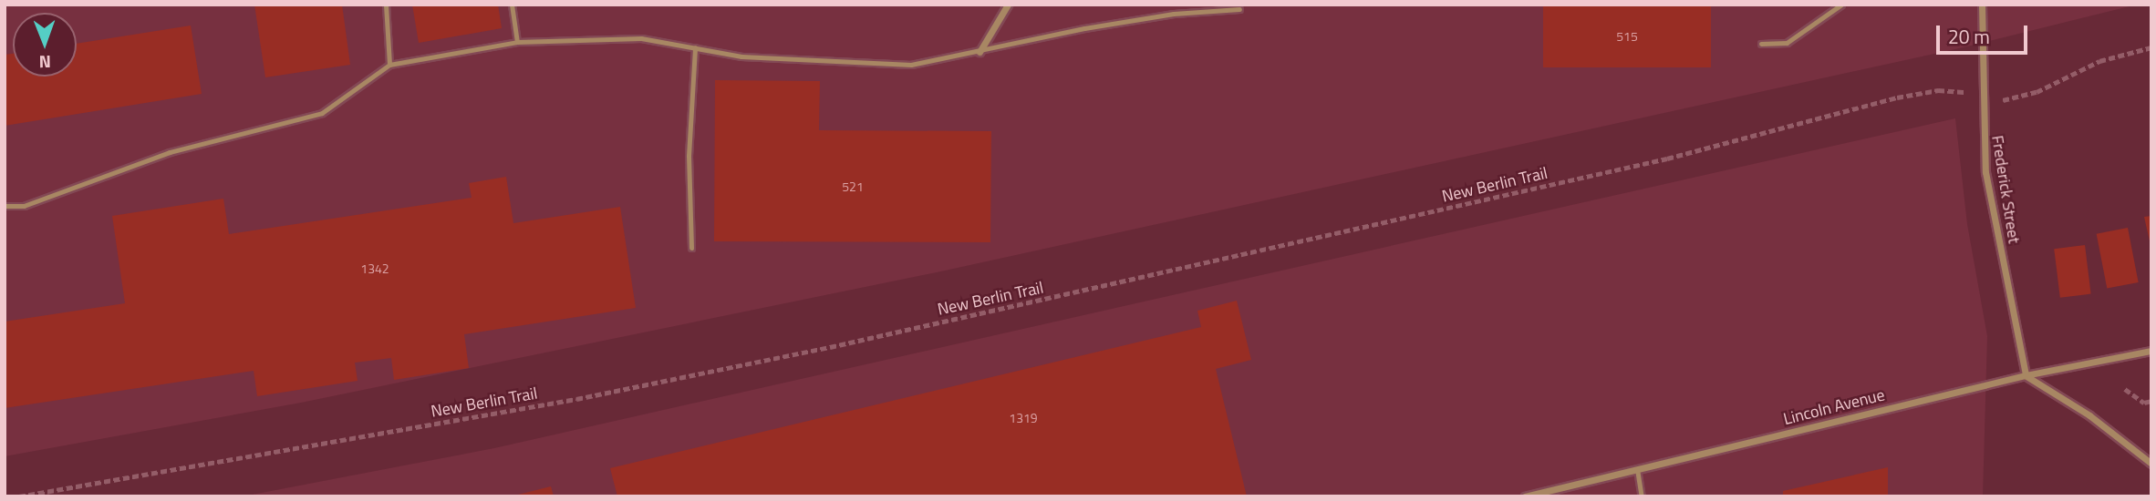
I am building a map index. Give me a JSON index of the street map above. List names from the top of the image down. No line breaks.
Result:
{"streets":{"street":["Frederick Street","Lincoln Avenue"],"path":["New Berlin Trail"]},"crossings":[["Frederick Street","Lincoln Avenue"]],"house_numbers":["515","521","1342","1319"],"scale_bar":"20 m","north":"bottom"}
